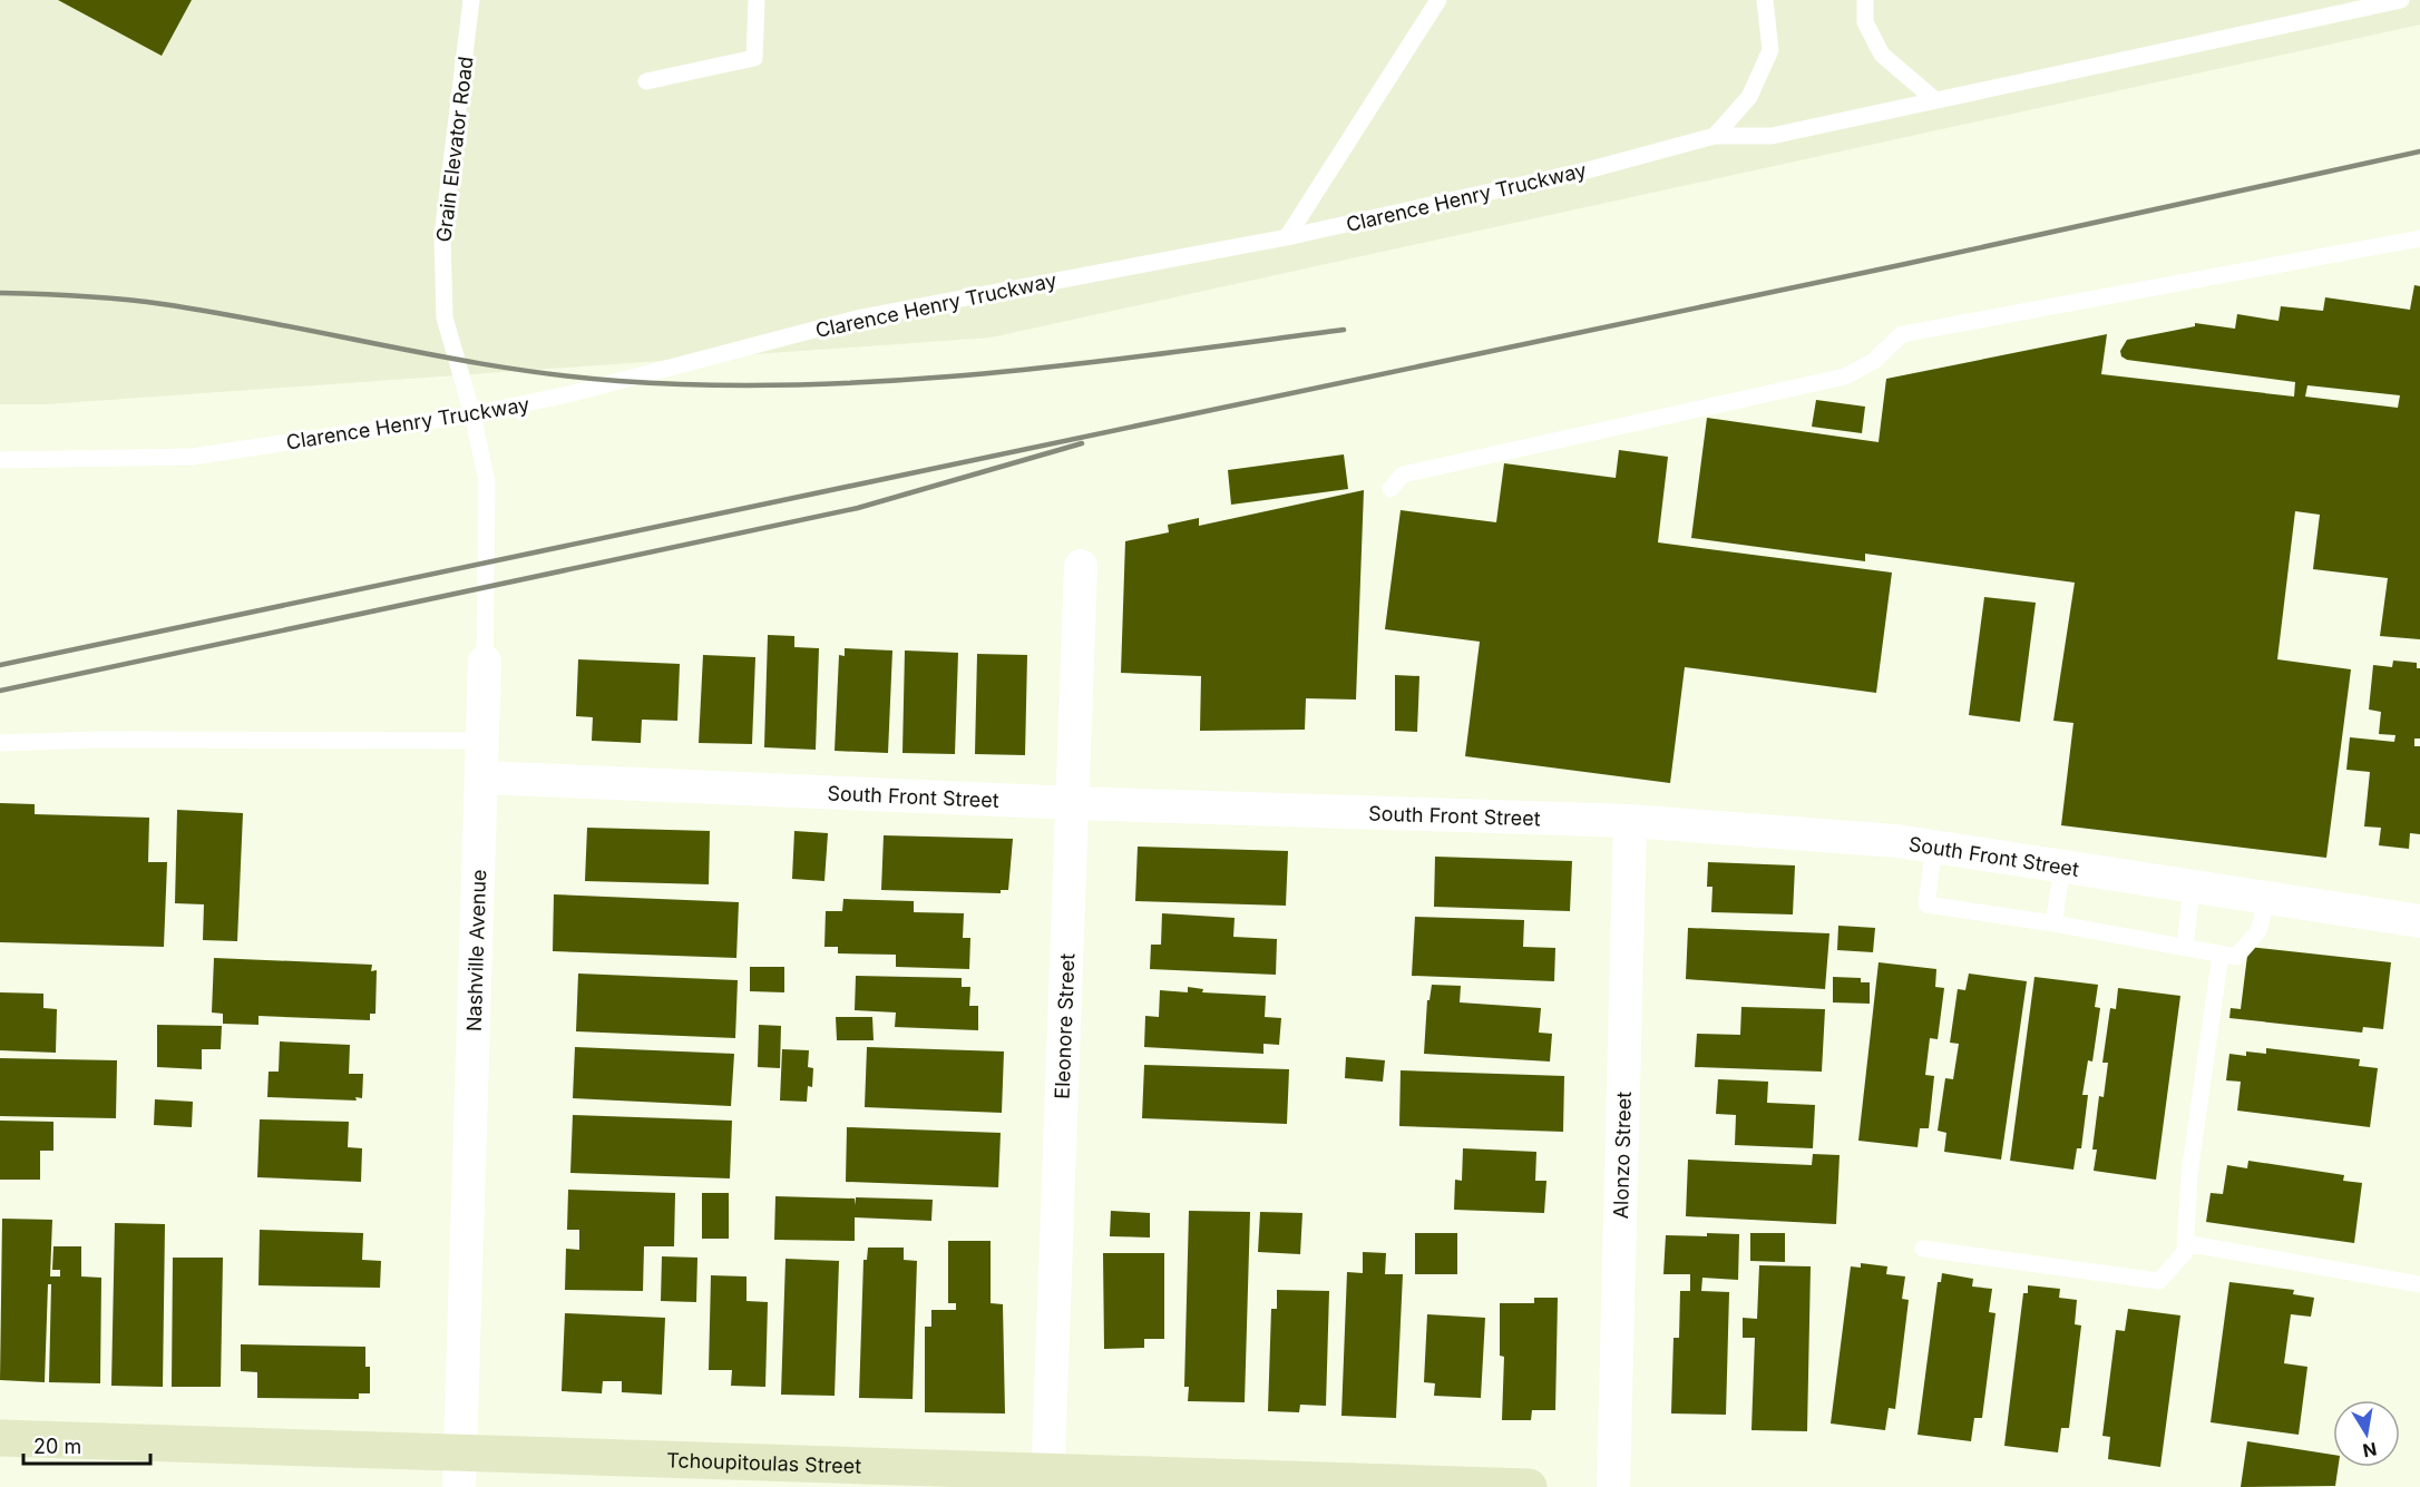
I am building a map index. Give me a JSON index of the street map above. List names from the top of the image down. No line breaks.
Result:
{"streets":{"street":["South Front Street","Nashville Avenue","Eleonore Street","Alonzo Street","Tchoupitoulas Street"],"lane":["Grain Elevator Road","Clarence Henry Truckway"]},"crossings":[["Grain Elevator Road","Clarence Henry Truckway"],["Grain Elevator Road","Nashville Avenue"],["Clarence Henry Truckway","Nashville Avenue"],["South Front Street","Nashville Avenue"],["South Front Street","Eleonore Street"],["South Front Street","Alonzo Street"],["Nashville Avenue","Tchoupitoulas Street"],["Eleonore Street","Tchoupitoulas Street"]],"scale_bar":"20 m","north":"bottom"}
